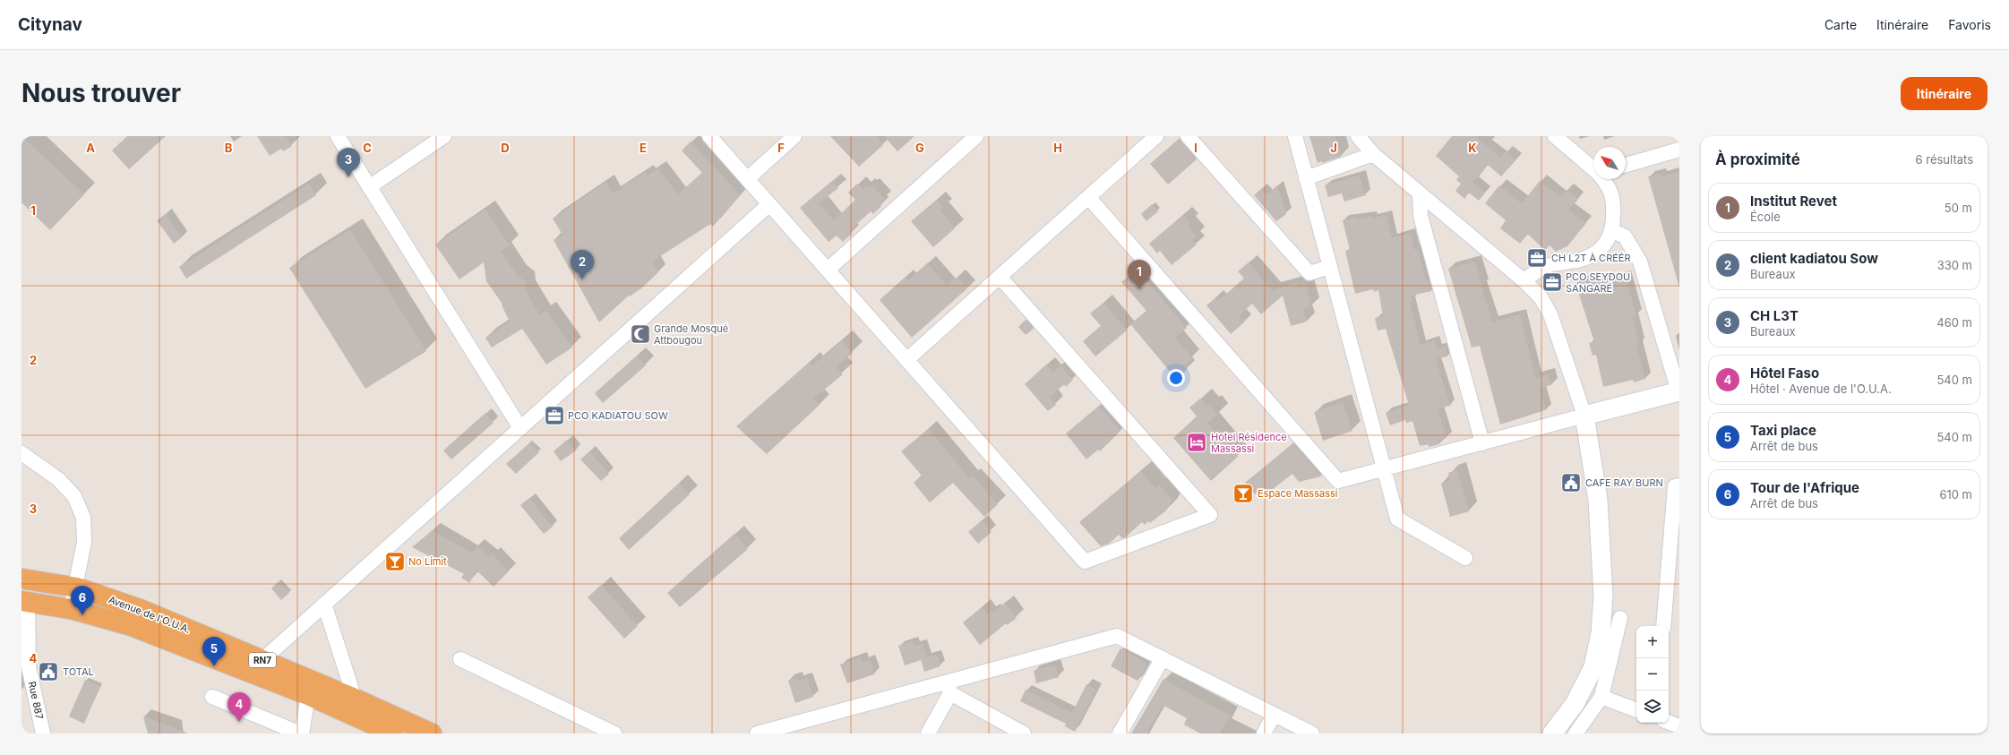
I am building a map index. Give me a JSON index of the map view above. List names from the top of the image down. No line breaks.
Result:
{"streets":{"highway":["Avenue de l'O.U.A.","RN7"],"street":["Rue 887"]},"crossings":[["Avenue de l'O.U.A.","Rue 887"]],"places":{"office":["CH L2T À CRÉÉR","PCO SEYDOU SANGARÉ","PCO KADIATOU SOW"],"mosque":["Grande Mosqué Attbougou"],"hotel":["Hotel Résidence Massassi"],"public building":["CAFE RAY BURN","TOTAL"],"bar":["Espace Massassi","No Limit"]},"north":"top left","page":{"header":"Citynav","nav":["Carte","Itinéraire","Favoris"],"buttons":"Itinéraire","title":"Nous trouver","heading":["À proximité","6 résultats"],"pins":["3","2","1","6","5","4"],"list":[{"mark":"1","name":"Institut Revet","note":"École","value":"50 m"},{"mark":"2","name":"client kadiatou Sow","note":"Bureaux","value":"330 m"},{"mark":"3","name":"CH L3T","note":"Bureaux","value":"460 m"},{"mark":"4","name":"Hôtel Faso","note":"Hôtel · Avenue de l'O.U.A.","value":"540 m"},{"mark":"5","name":"Taxi place","note":"Arrêt de bus","value":"540 m"},{"mark":"6","name":"Tour de l'Afrique","note":"Arrêt de bus","value":"610 m"}],"map_buttons":["+","−"]},"grid":{"columns":["A","B","C","D","E","F","G","H","I","J","K"],"rows":["1","2","3","4"]}}
